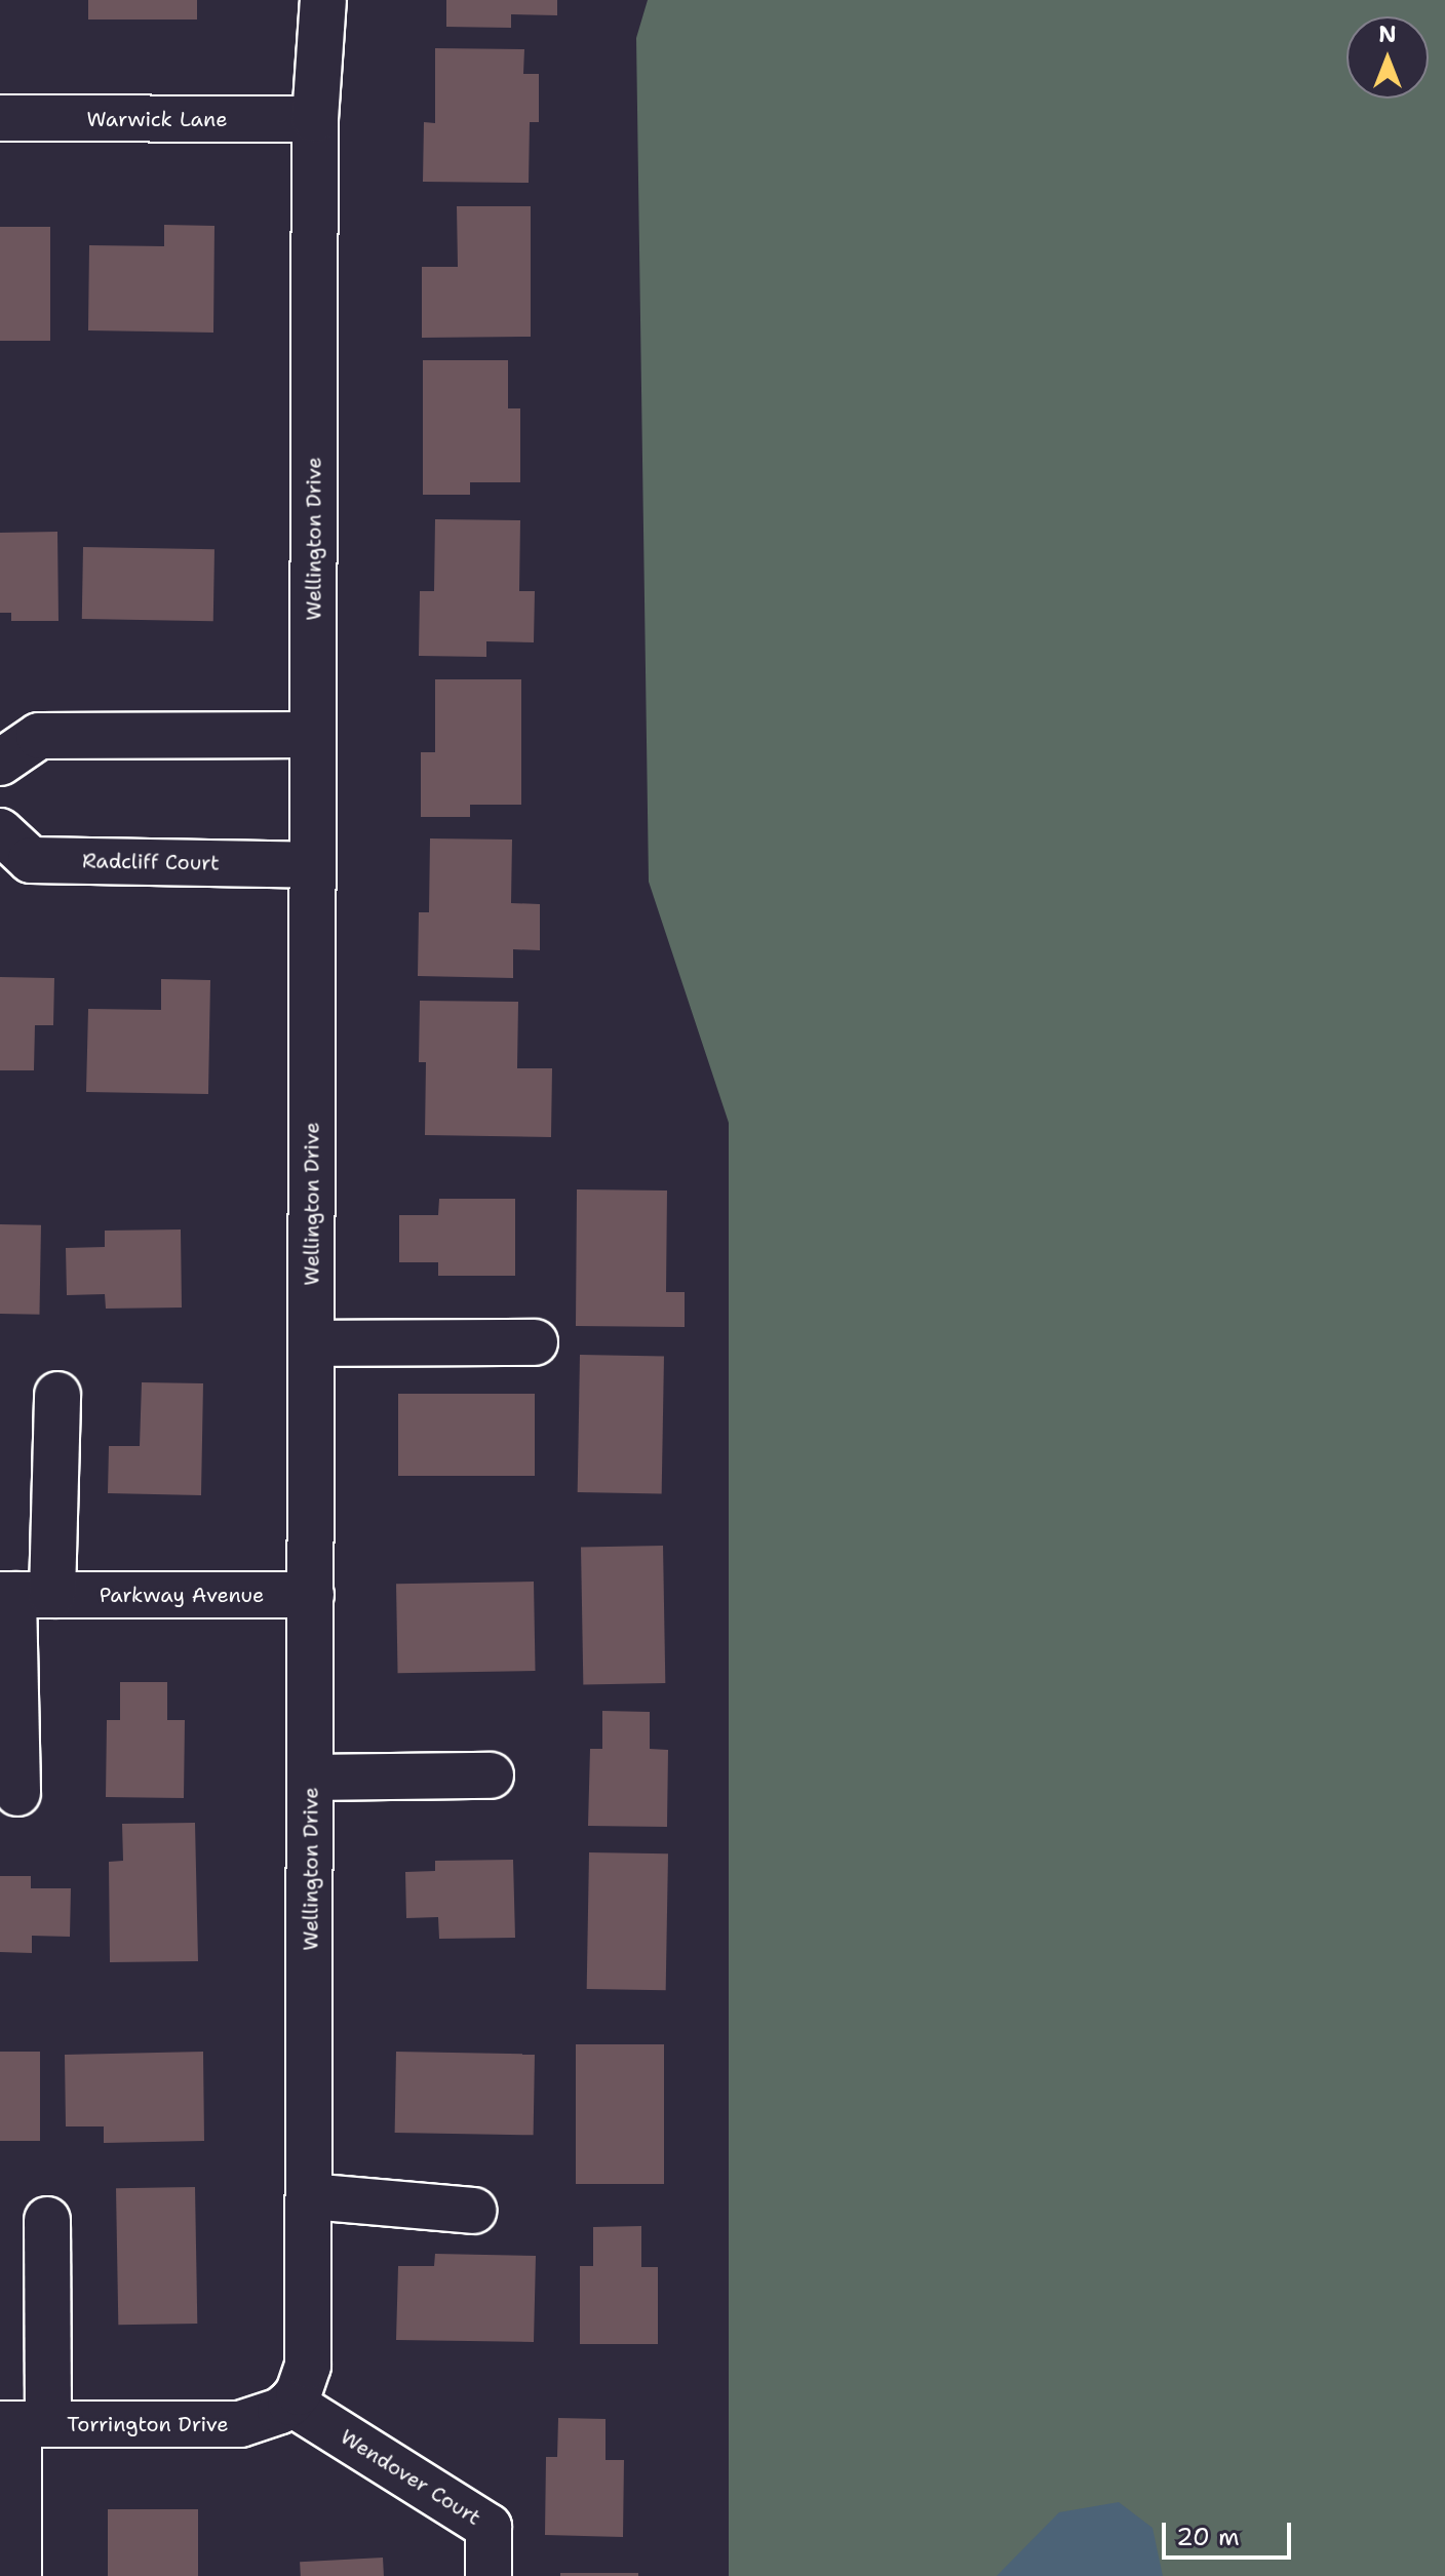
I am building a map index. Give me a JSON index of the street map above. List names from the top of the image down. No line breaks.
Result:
{"streets":{"street":["Warwick Lane","Wellington Drive","Radcliff Court","Parkway Avenue","Torrington Drive","Wendover Court"]},"crossings":[["Warwick Lane","Wellington Drive"],["Wellington Drive","Radcliff Court"],["Wellington Drive","Parkway Avenue"],["Wellington Drive","Torrington Drive"],["Wellington Drive","Wendover Court"],["Torrington Drive","Wendover Court"]],"scale_bar":"20 m","north":"top"}
